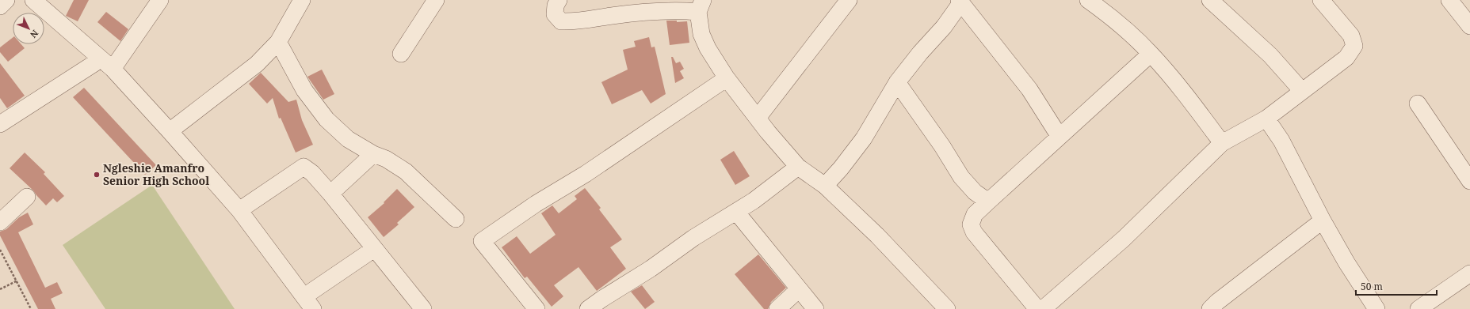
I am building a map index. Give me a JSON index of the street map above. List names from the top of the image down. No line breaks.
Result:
{"places":["Ngleshie Amanfro Senior High School"],"scale_bar":"50 m","north":"bottom right"}
